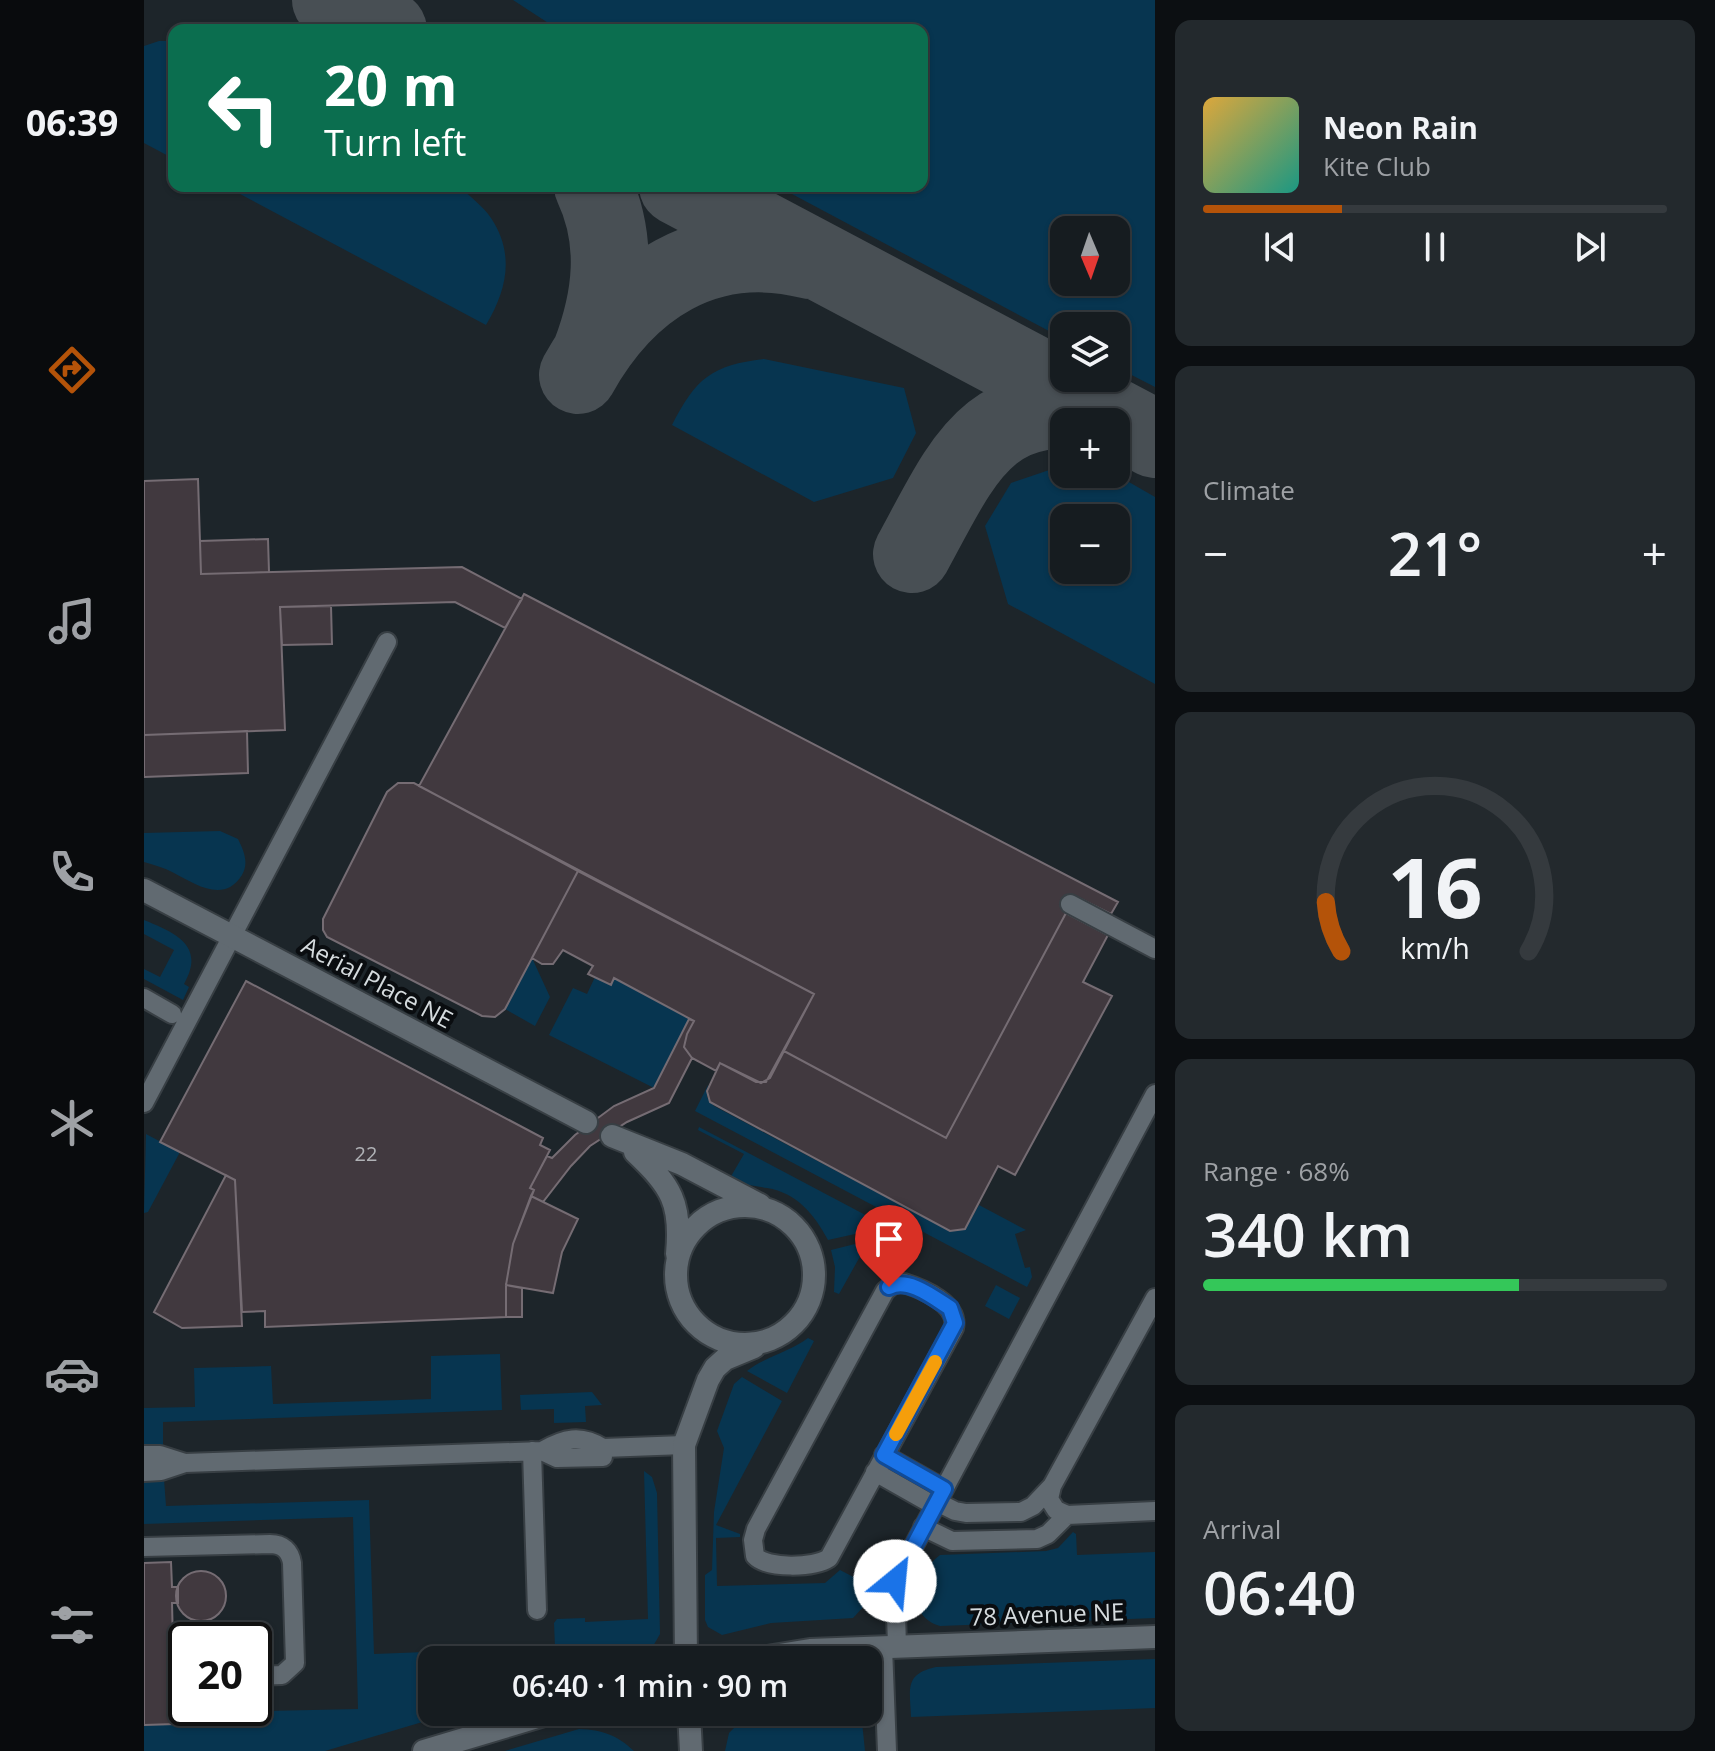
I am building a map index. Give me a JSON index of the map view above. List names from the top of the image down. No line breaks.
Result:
{"streets":{"street":["Aerial Place NE","78 Avenue NE"]},"house_numbers":["22"],"north":"bottom","page":{"tabs":"06:39","turn":["20 m","Turn left"],"song":["Neon Rain","Kite Club"],"map_buttons":["+","−"],"tile":["Climate",["Range · 68%","340 km"],["Arrival","06:40"]],"heat":["−","21°","+"],"limit":"20","trip":"06:40 · 1 min · 90 m","gauge":["16","km/h"]}}
